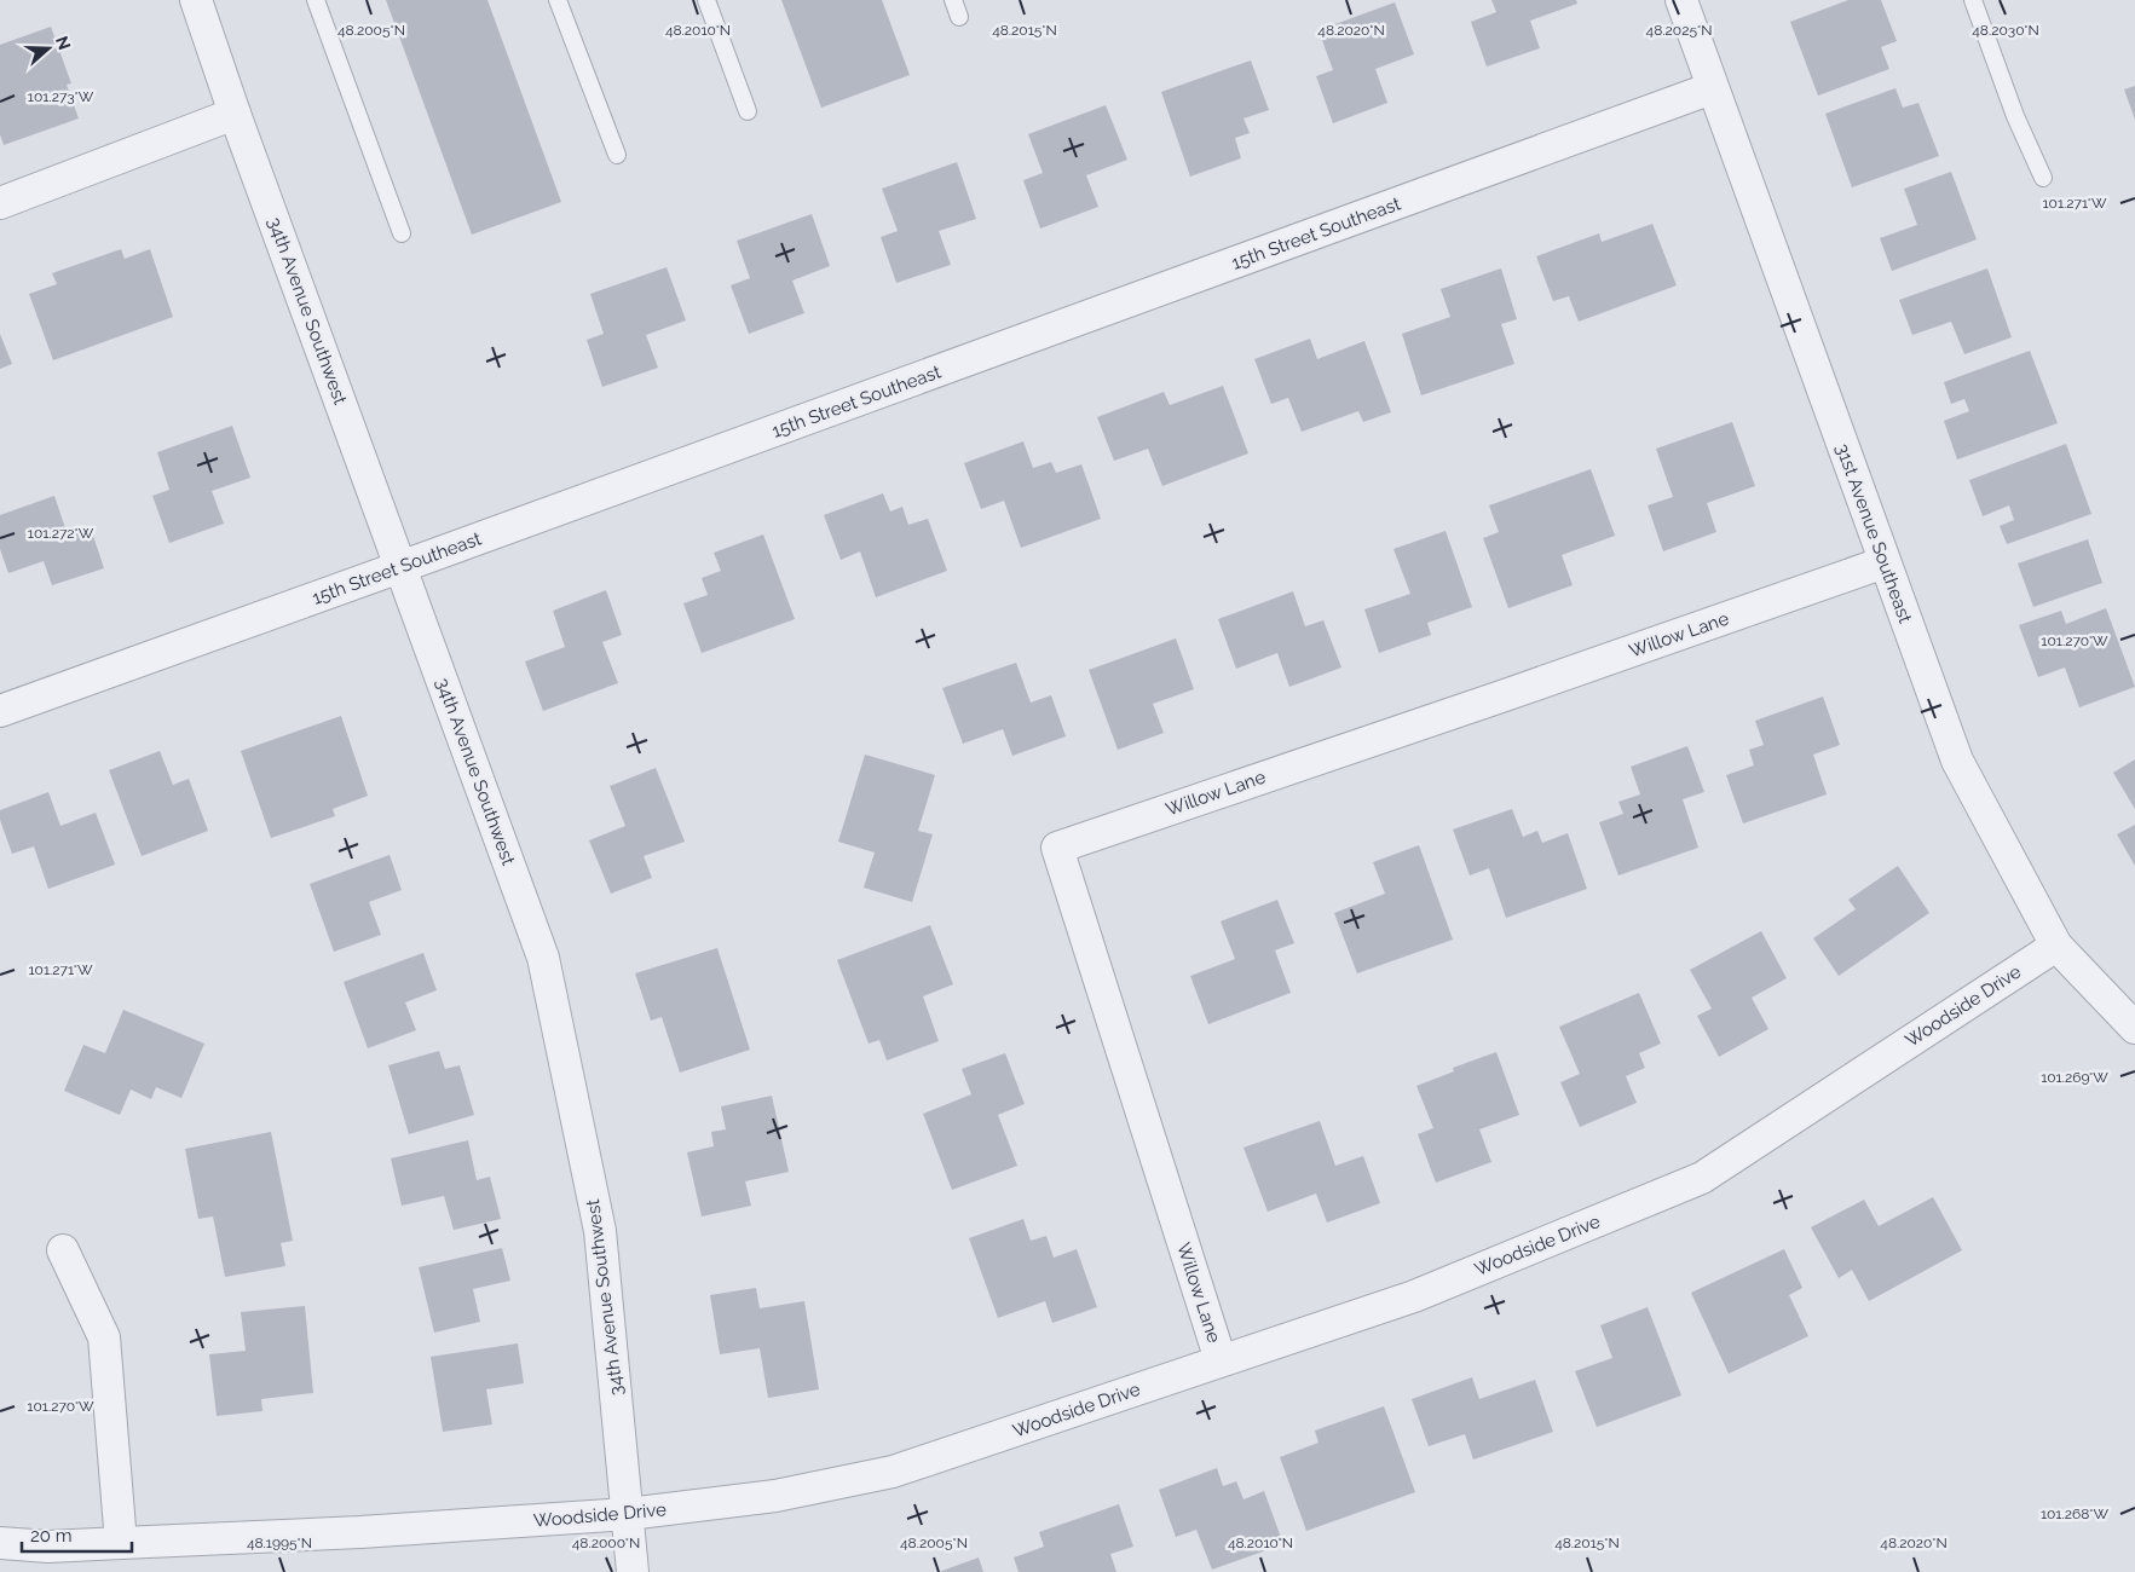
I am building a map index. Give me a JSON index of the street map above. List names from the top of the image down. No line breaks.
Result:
{"streets":{"street":["15th Street Southeast","34th Avenue Southwest","31st Avenue Southeast","Willow Lane","Woodside Drive"]},"crossings":[["15th Street Southeast","34th Avenue Southwest"],["15th Street Southeast","31st Avenue Southeast"],["34th Avenue Southwest","Woodside Drive"],["31st Avenue Southeast","Willow Lane"],["31st Avenue Southeast","Woodside Drive"],["Willow Lane","Woodside Drive"]],"scale_bar":"20 m","north":"right","coordinates":["48.2005°N","48.2010°N","48.2015°N","48.2020°N","48.2025°N","48.2030°N","101.273°W","101.271°W","101.272°W","101.270°W","101.269°W","101.268°W","48.1995°N","48.2000°N"]}
